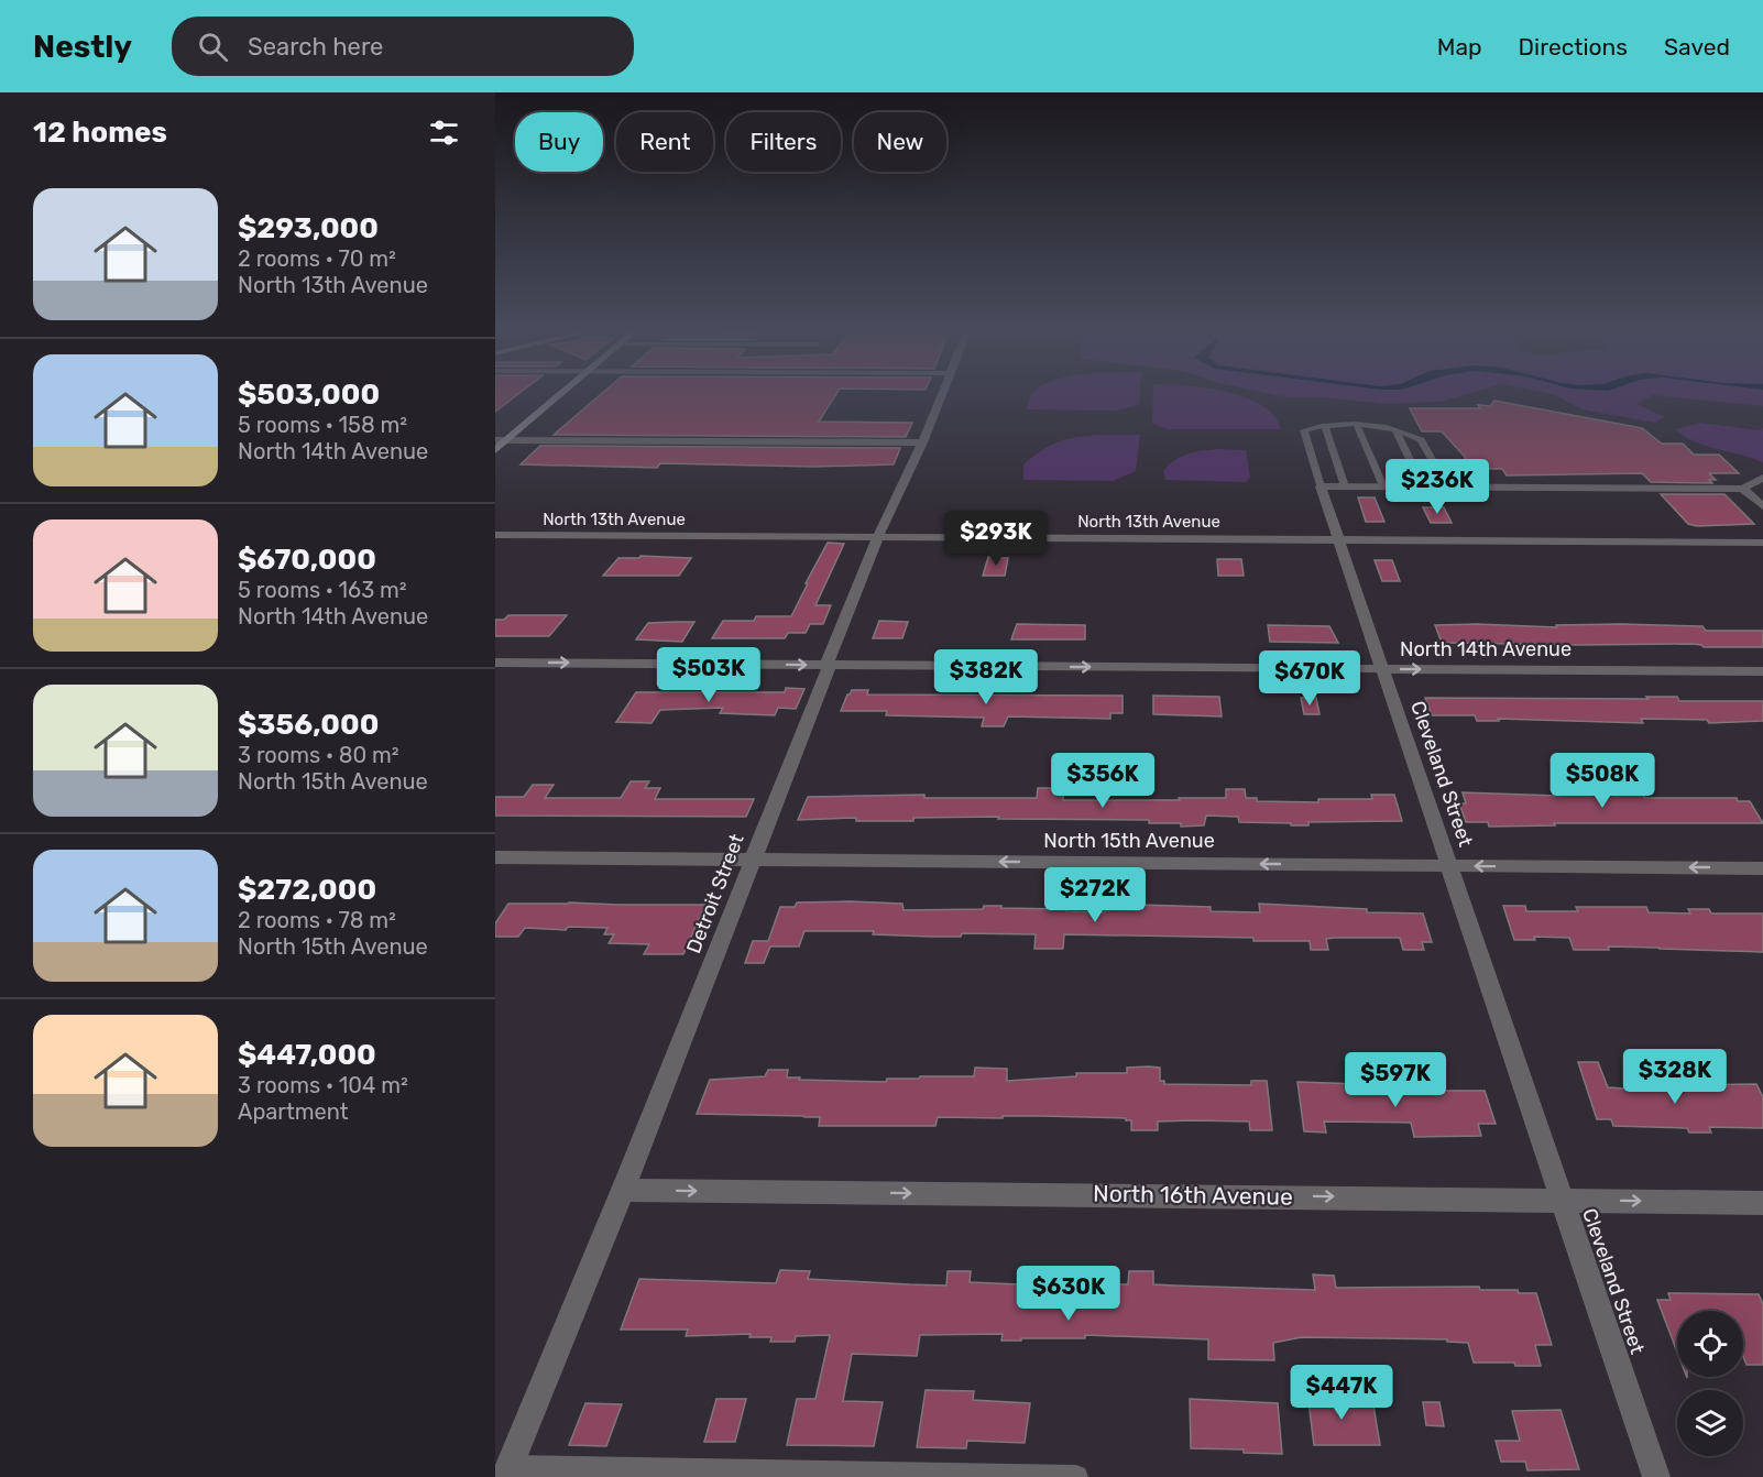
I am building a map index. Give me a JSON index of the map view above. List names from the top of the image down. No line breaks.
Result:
{"streets":{"street":["North 13th Avenue","North 14th Avenue","Cleveland Street","North 15th Avenue","Detroit Street","North 16th Avenue"]},"crossings":[["North 13th Avenue","Cleveland Street"],["North 13th Avenue","Detroit Street"],["North 14th Avenue","Cleveland Street"],["North 14th Avenue","Detroit Street"],["Cleveland Street","North 15th Avenue"],["Cleveland Street","North 16th Avenue"],["North 15th Avenue","Detroit Street"],["Detroit Street","North 16th Avenue"]],"one_way":["North 14th Avenue","North 15th Avenue","North 16th Avenue"],"page":{"header":"Nestly","search":"Search here","nav":["Map","Directions","Saved"],"heading":"12 homes","chip":["Buy","Rent","Filters","New"],"list":[{"name":"$293,000","note":"2 rooms · 70 m² · North 13th Avenue"},{"name":"$503,000","note":"5 rooms · 158 m² · North 14th Avenue"},{"name":"$670,000","note":"5 rooms · 163 m² · North 14th Avenue"},{"name":"$356,000","note":"3 rooms · 80 m² · North 15th Avenue"},{"name":"$272,000","note":"2 rooms · 78 m² · North 15th Avenue"},{"name":"$447,000","note":"3 rooms · 104 m² · Apartment"}],"price":["$236K","$293K","$503K","$382K","$670K","$356K","$508K","$272K","$328K","$597K","$630K","$447K"]}}
